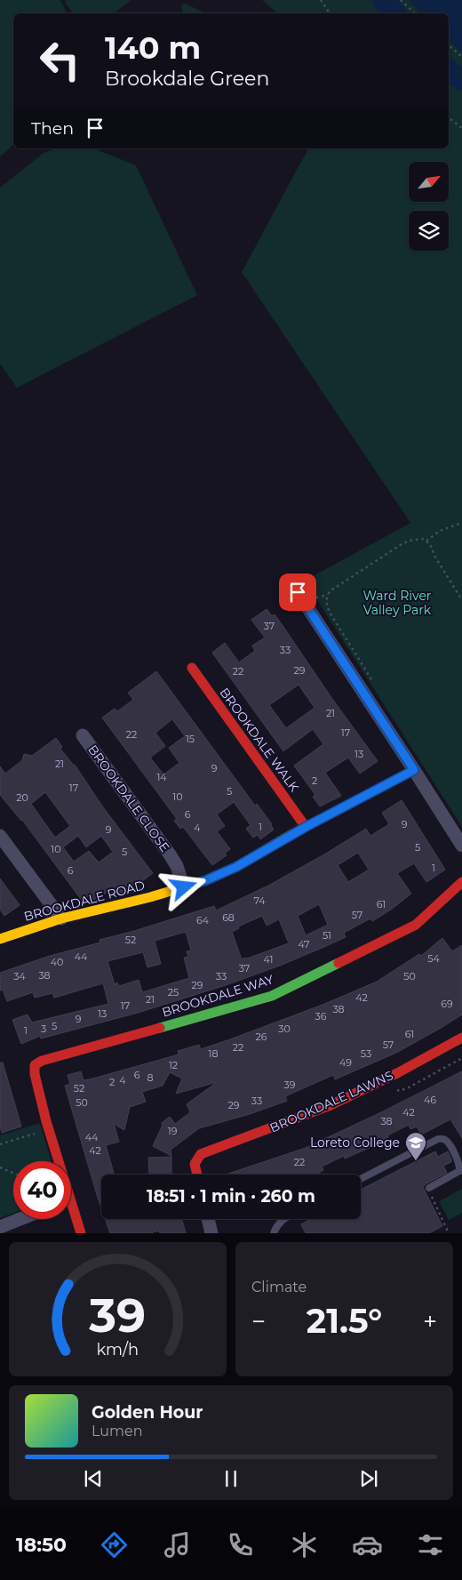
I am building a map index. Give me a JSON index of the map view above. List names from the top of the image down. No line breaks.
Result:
{"streets":{"street":["BROOKDALE WALK","BROOKDALE CLOSE","BROOKDALE ROAD","BROOKDALE WAY","BROOKDALE LAWNS"]},"crossings":[["BROOKDALE WALK","BROOKDALE ROAD"],["BROOKDALE CLOSE","BROOKDALE ROAD"]],"parks":["Ward River Valley Park"],"places":{"school or university":["Loreto College"]},"house_numbers":["37","33","29","22","21","17","22","15","13","21","9","14","2","17","5","10","20","6","9","1","4","9","5","10","5","1","6","74","61","57","68","64","51","52","47","44","54","41","40","37","38","34","33","50","29","25","42","21","69","17","38","13","36","9","5","3","30","1","61","26","57","22","18","53","49","12","6","8","4","2","39","52","46","33","50","29","42","38","19","44","42","22"],"north":"top right","page":{"turn":["140 m","Brookdale Green"],"then":"Then","limit":"40","trip":"18:51 · 1 min · 260 m","tile":"Climate","heat":["−","21.5°","+"],"song":["Golden Hour","Lumen"],"tabs":"18:50","gauge":["39","km/h"]}}
